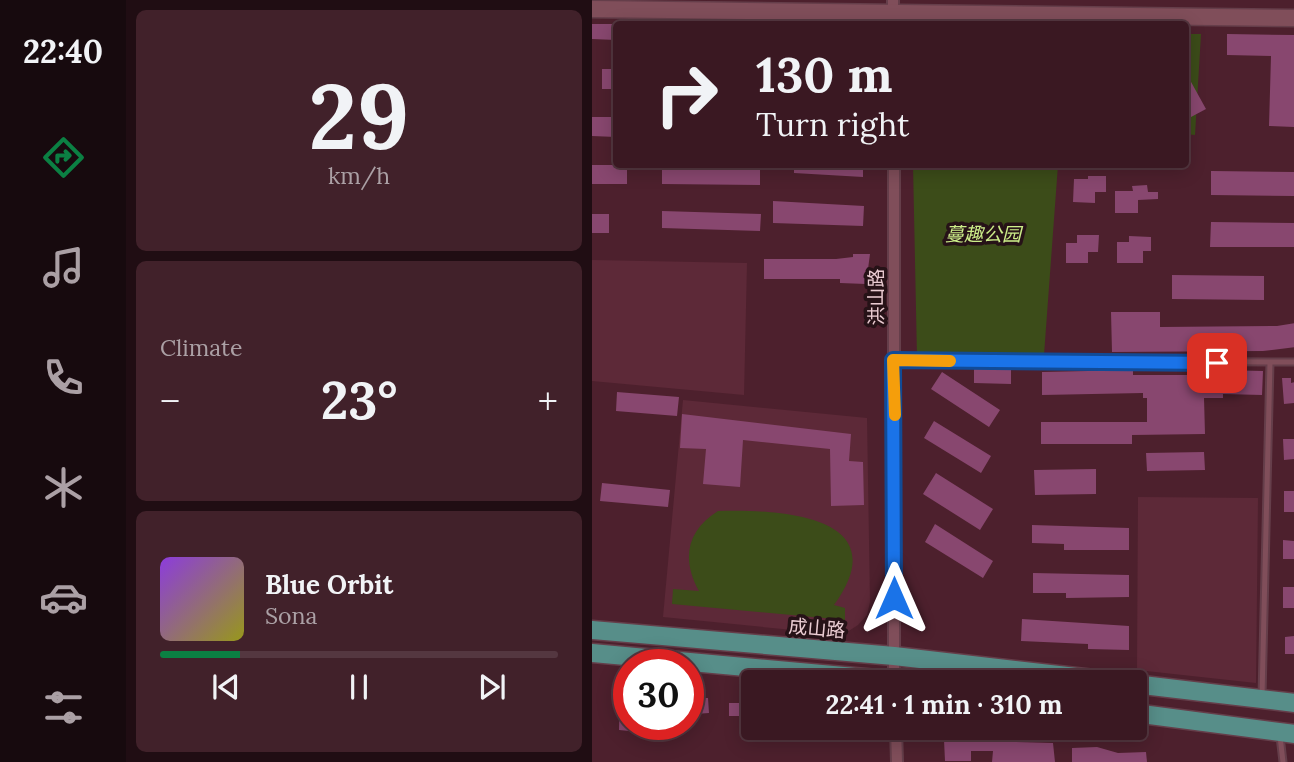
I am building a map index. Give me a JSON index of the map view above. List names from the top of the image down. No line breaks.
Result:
{"streets":{"main road":["成山路"],"street":["洪山路"]},"crossings":[["洪山路","成山路"]],"parks":["蔓趣公园"],"page":{"tabs":"22:40","tile":[["29","km/h"],"Climate"],"turn":["130 m","Turn right"],"heat":["−","23°","+"],"song":["Blue Orbit","Sona"],"limit":"30","trip":"22:41 · 1 min · 310 m"}}
